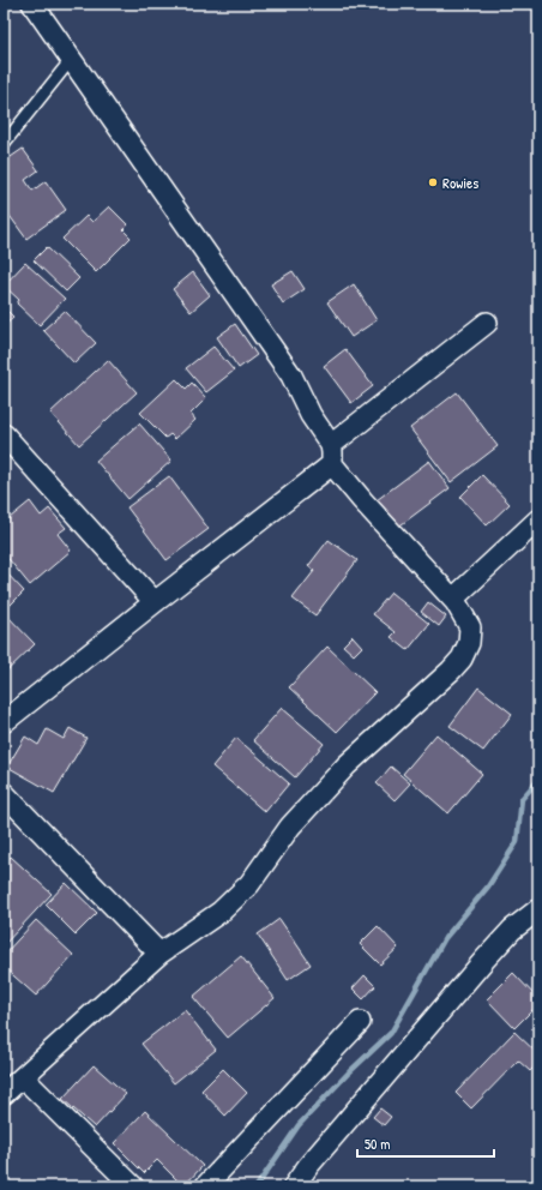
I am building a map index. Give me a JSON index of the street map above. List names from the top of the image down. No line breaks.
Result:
{"places":["Rowies"],"scale_bar":"50 m"}
